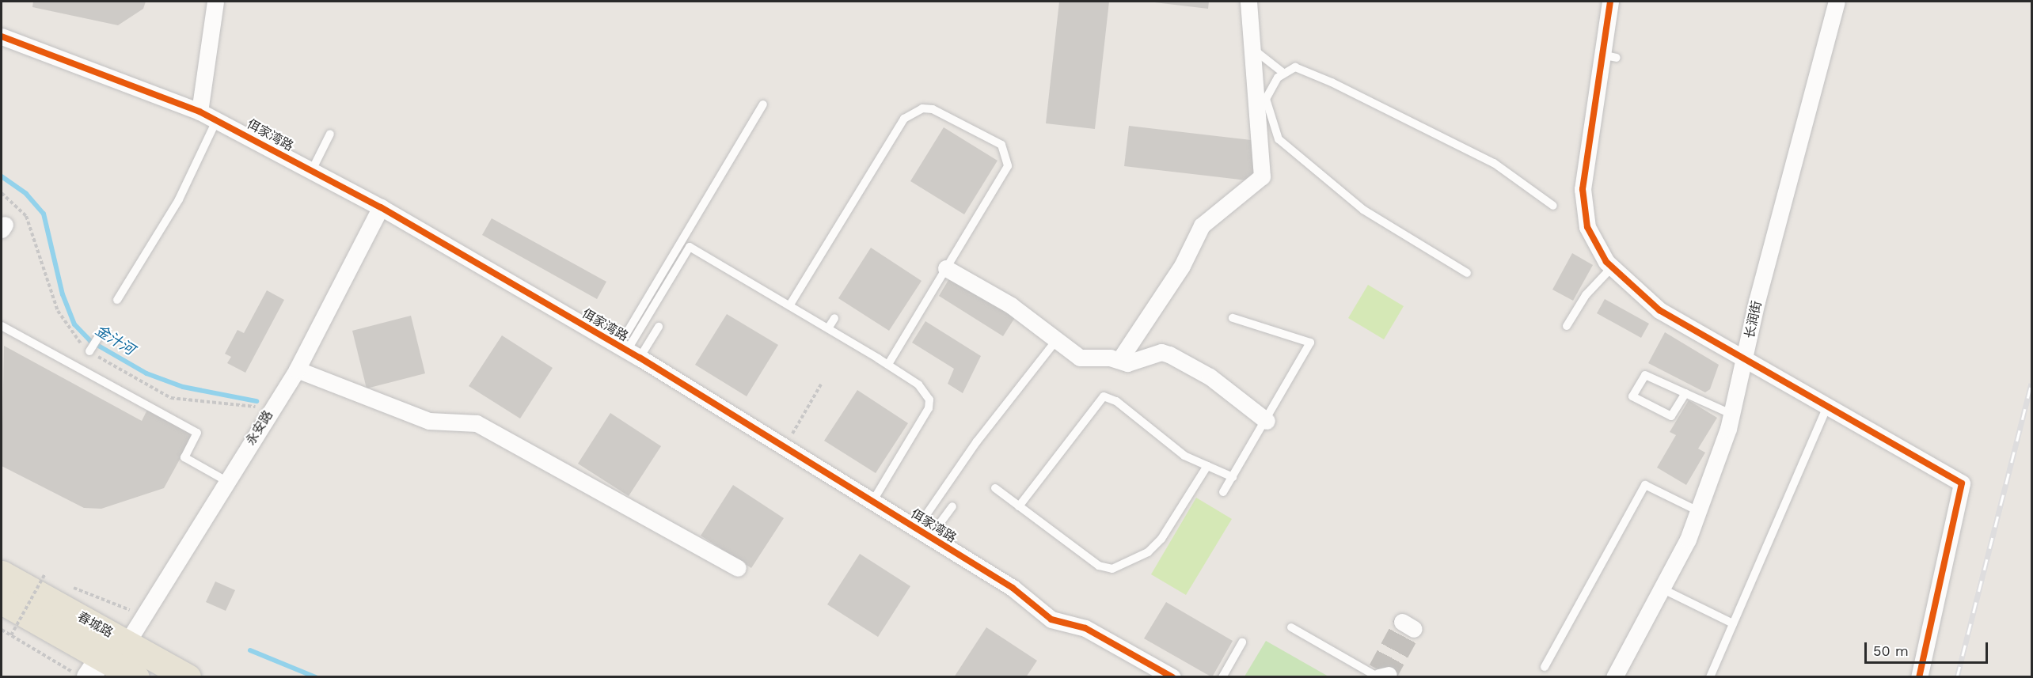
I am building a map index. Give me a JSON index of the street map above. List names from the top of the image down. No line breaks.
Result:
{"streets":{"main road":["春城路"],"street":["佴家湾路","长润街","永安路"]},"crossings":[["佴家湾路","永安路"],["永安路","春城路"]],"water":["金汁河"],"scale_bar":"50 m"}
